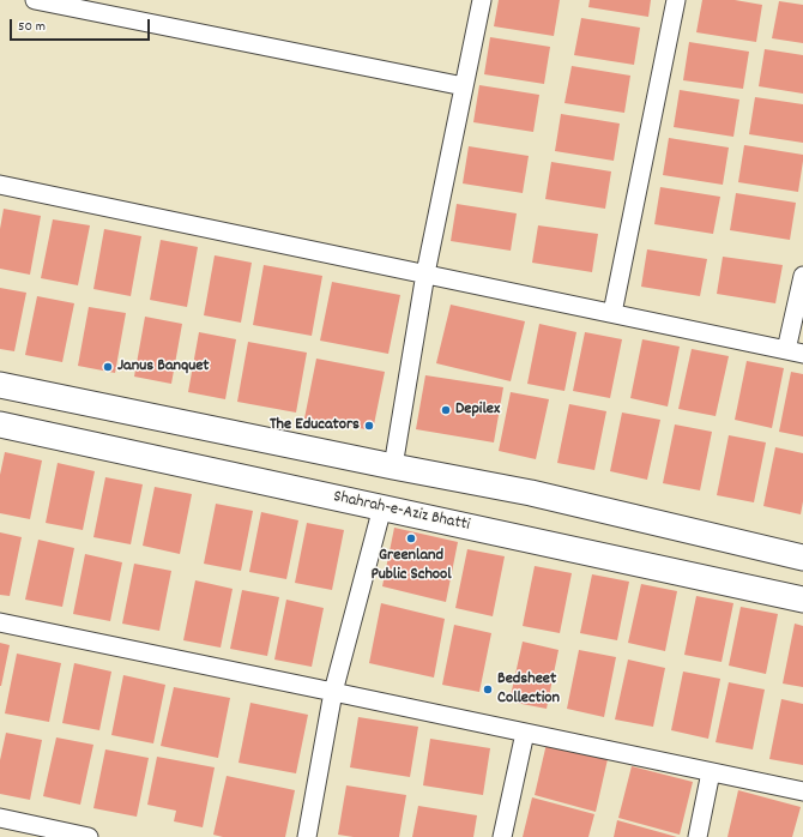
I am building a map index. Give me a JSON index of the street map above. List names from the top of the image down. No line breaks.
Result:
{"streets":{"main road":["Shahrah-e-Aziz Bhatti"]},"places":["Janus Banquet","Depilex","The Educators","Greenland Public School","Bedsheet Collection"],"scale_bar":"50 m"}
